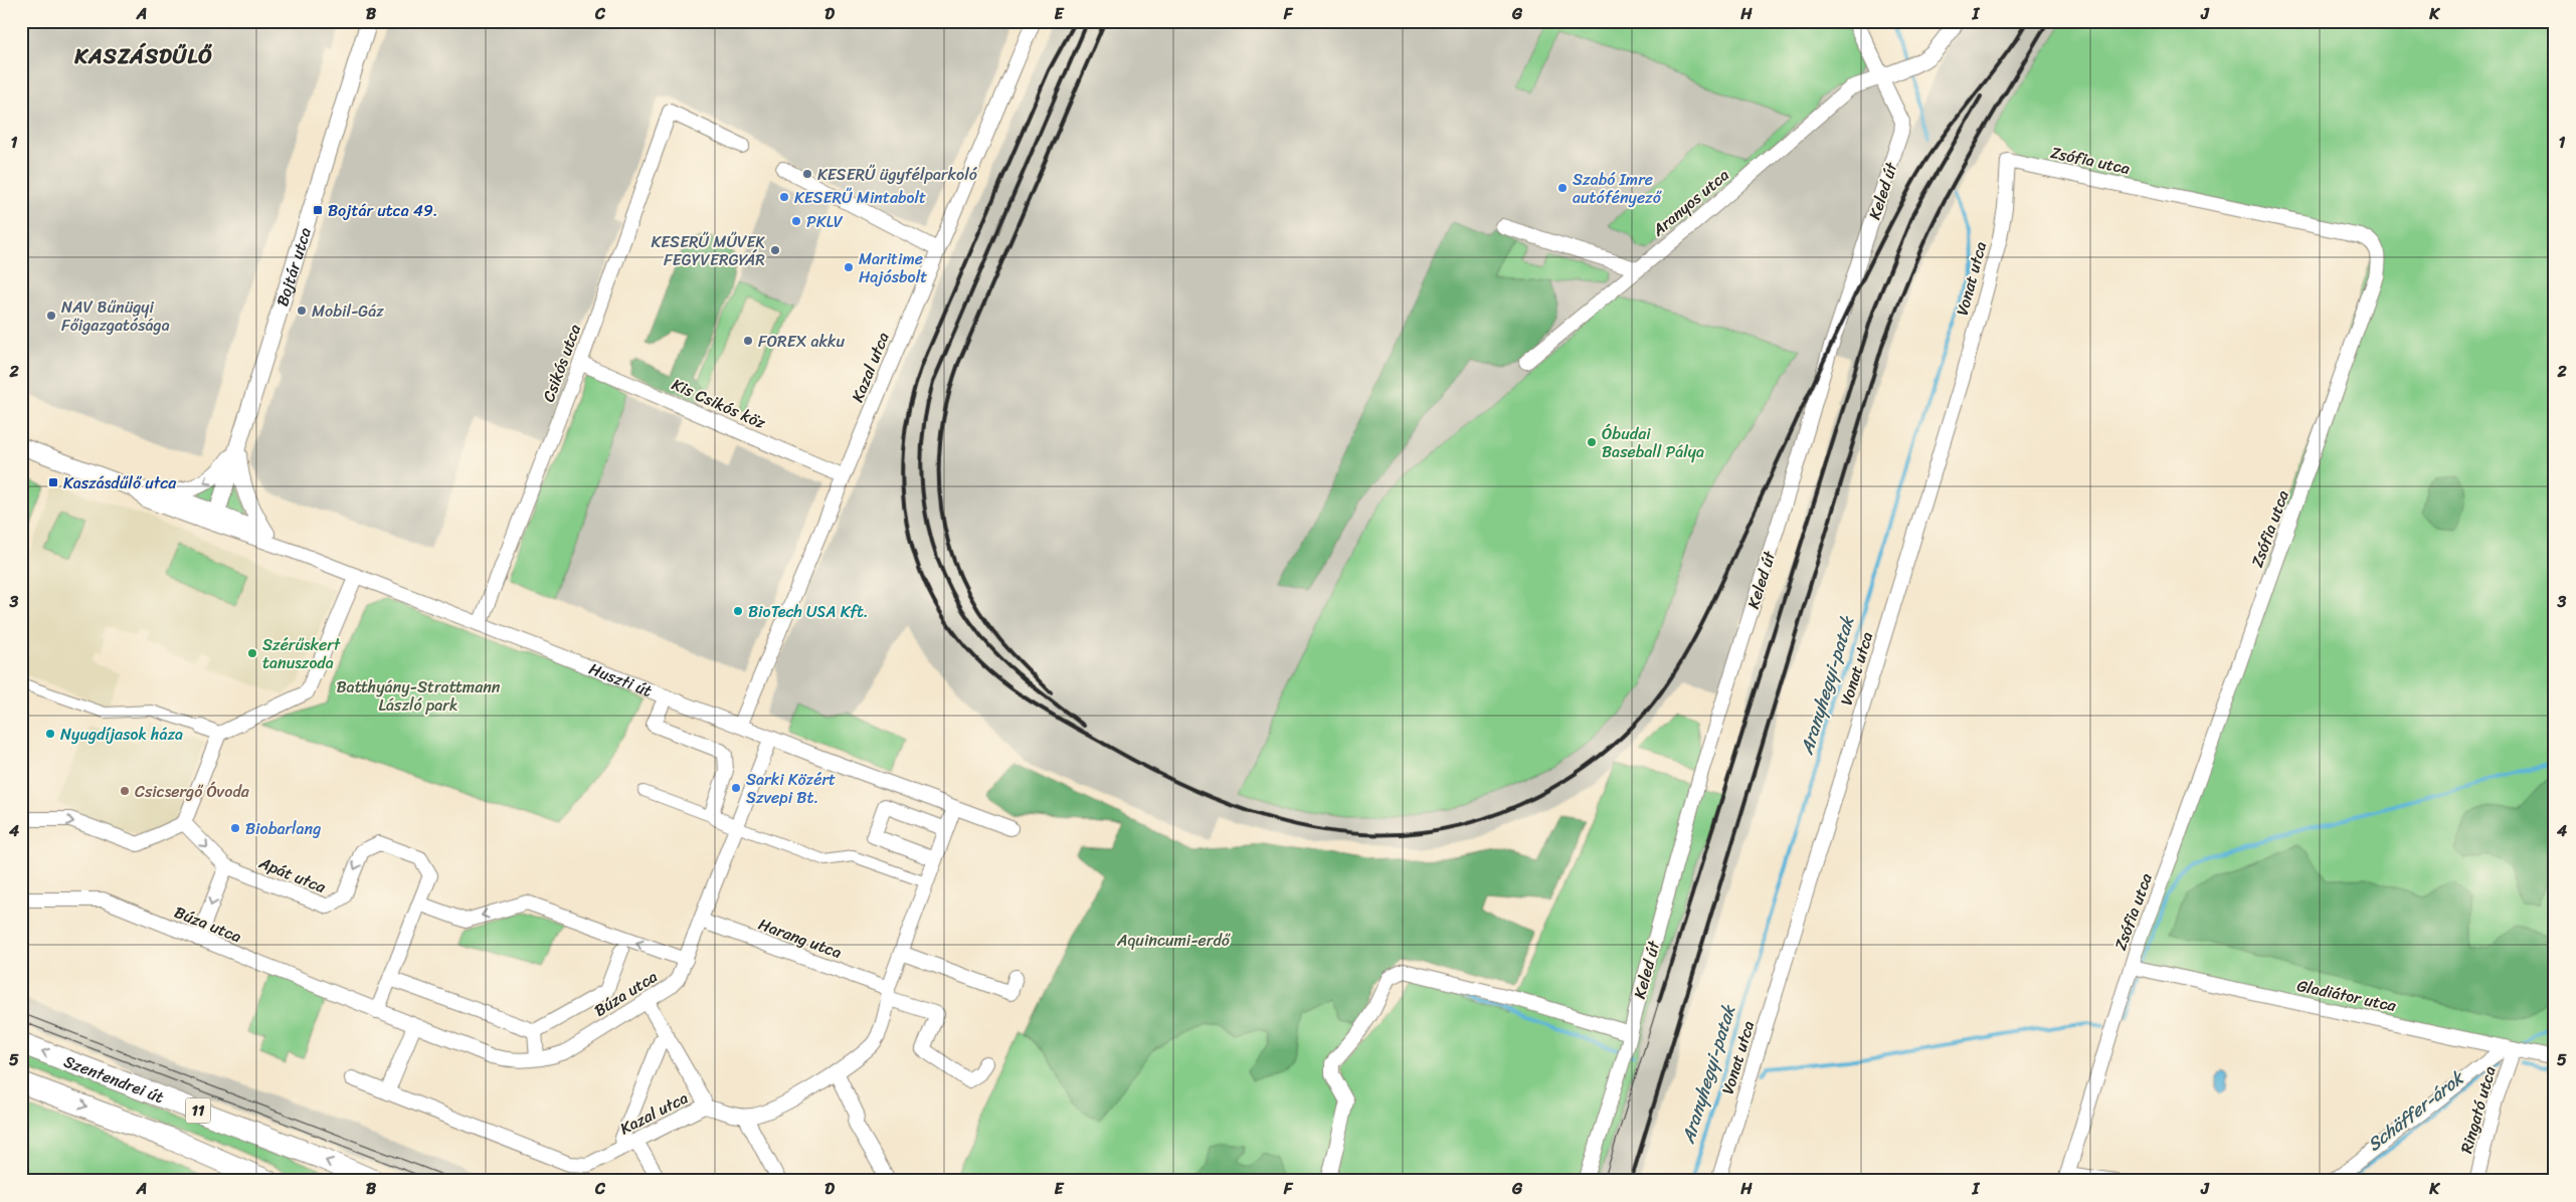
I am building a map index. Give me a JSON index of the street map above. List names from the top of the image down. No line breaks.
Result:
{"streets":{"main road":["Szentendrei út","11"],"street":["Zsófia utca","Keled út","Aranyos utca","Bojtár utca","Vonat utca","Csikós utca","Kazal utca","Kis Csikós köz","Huszti út","Apát utca","Búza utca","Harang utca","Gladiátor utca","Ringató utca"]},"crossings":[["Zsófia utca","Vonat utca"],["Zsófia utca","Gladiátor utca"],["Keled út","Aranyos utca"],["Csikós utca","Kis Csikós köz"],["Csikós utca","Huszti út"],["Kazal utca","Kis Csikós köz"],["Kazal utca","Huszti út"],["Kazal utca","Harang utca"],["Huszti út","Búza utca"],["Búza utca","Harang utca"],["Gladiátor utca","Ringató utca"]],"districts":["KASZÁSDŰLŐ"],"water":["Aranyhegyi-patak","Schäffer-árok"],"parks":["Batthyány-Strattmann László park","Aquincumi-erdő"],"places":{"other":["KESERŰ ügyfélparkoló","Szabó Imre autófényező","KESERŰ Mintabolt","PKLV","KESERŰ MŰVEK FEGYVERGYÁR","Maritime Hajósbolt","Mobil-Gáz","NAV Bűnügyi Főigazgatósága","FOREX akku","Óbudai Baseball Pálya","BioTech USA Kft.","Szérűskert tanuszoda","Nyugdíjasok háza","Sarki Közért Szvepi Bt.","Csicsergő Óvoda","Biobarlang"],"transit":["Bojtár utca 49.","Kaszásdűlő utca"]},"grid":{"columns":["A","B","C","D","E","F","G","H","I","J","K"],"rows":["1","2","3","4","5"]}}
